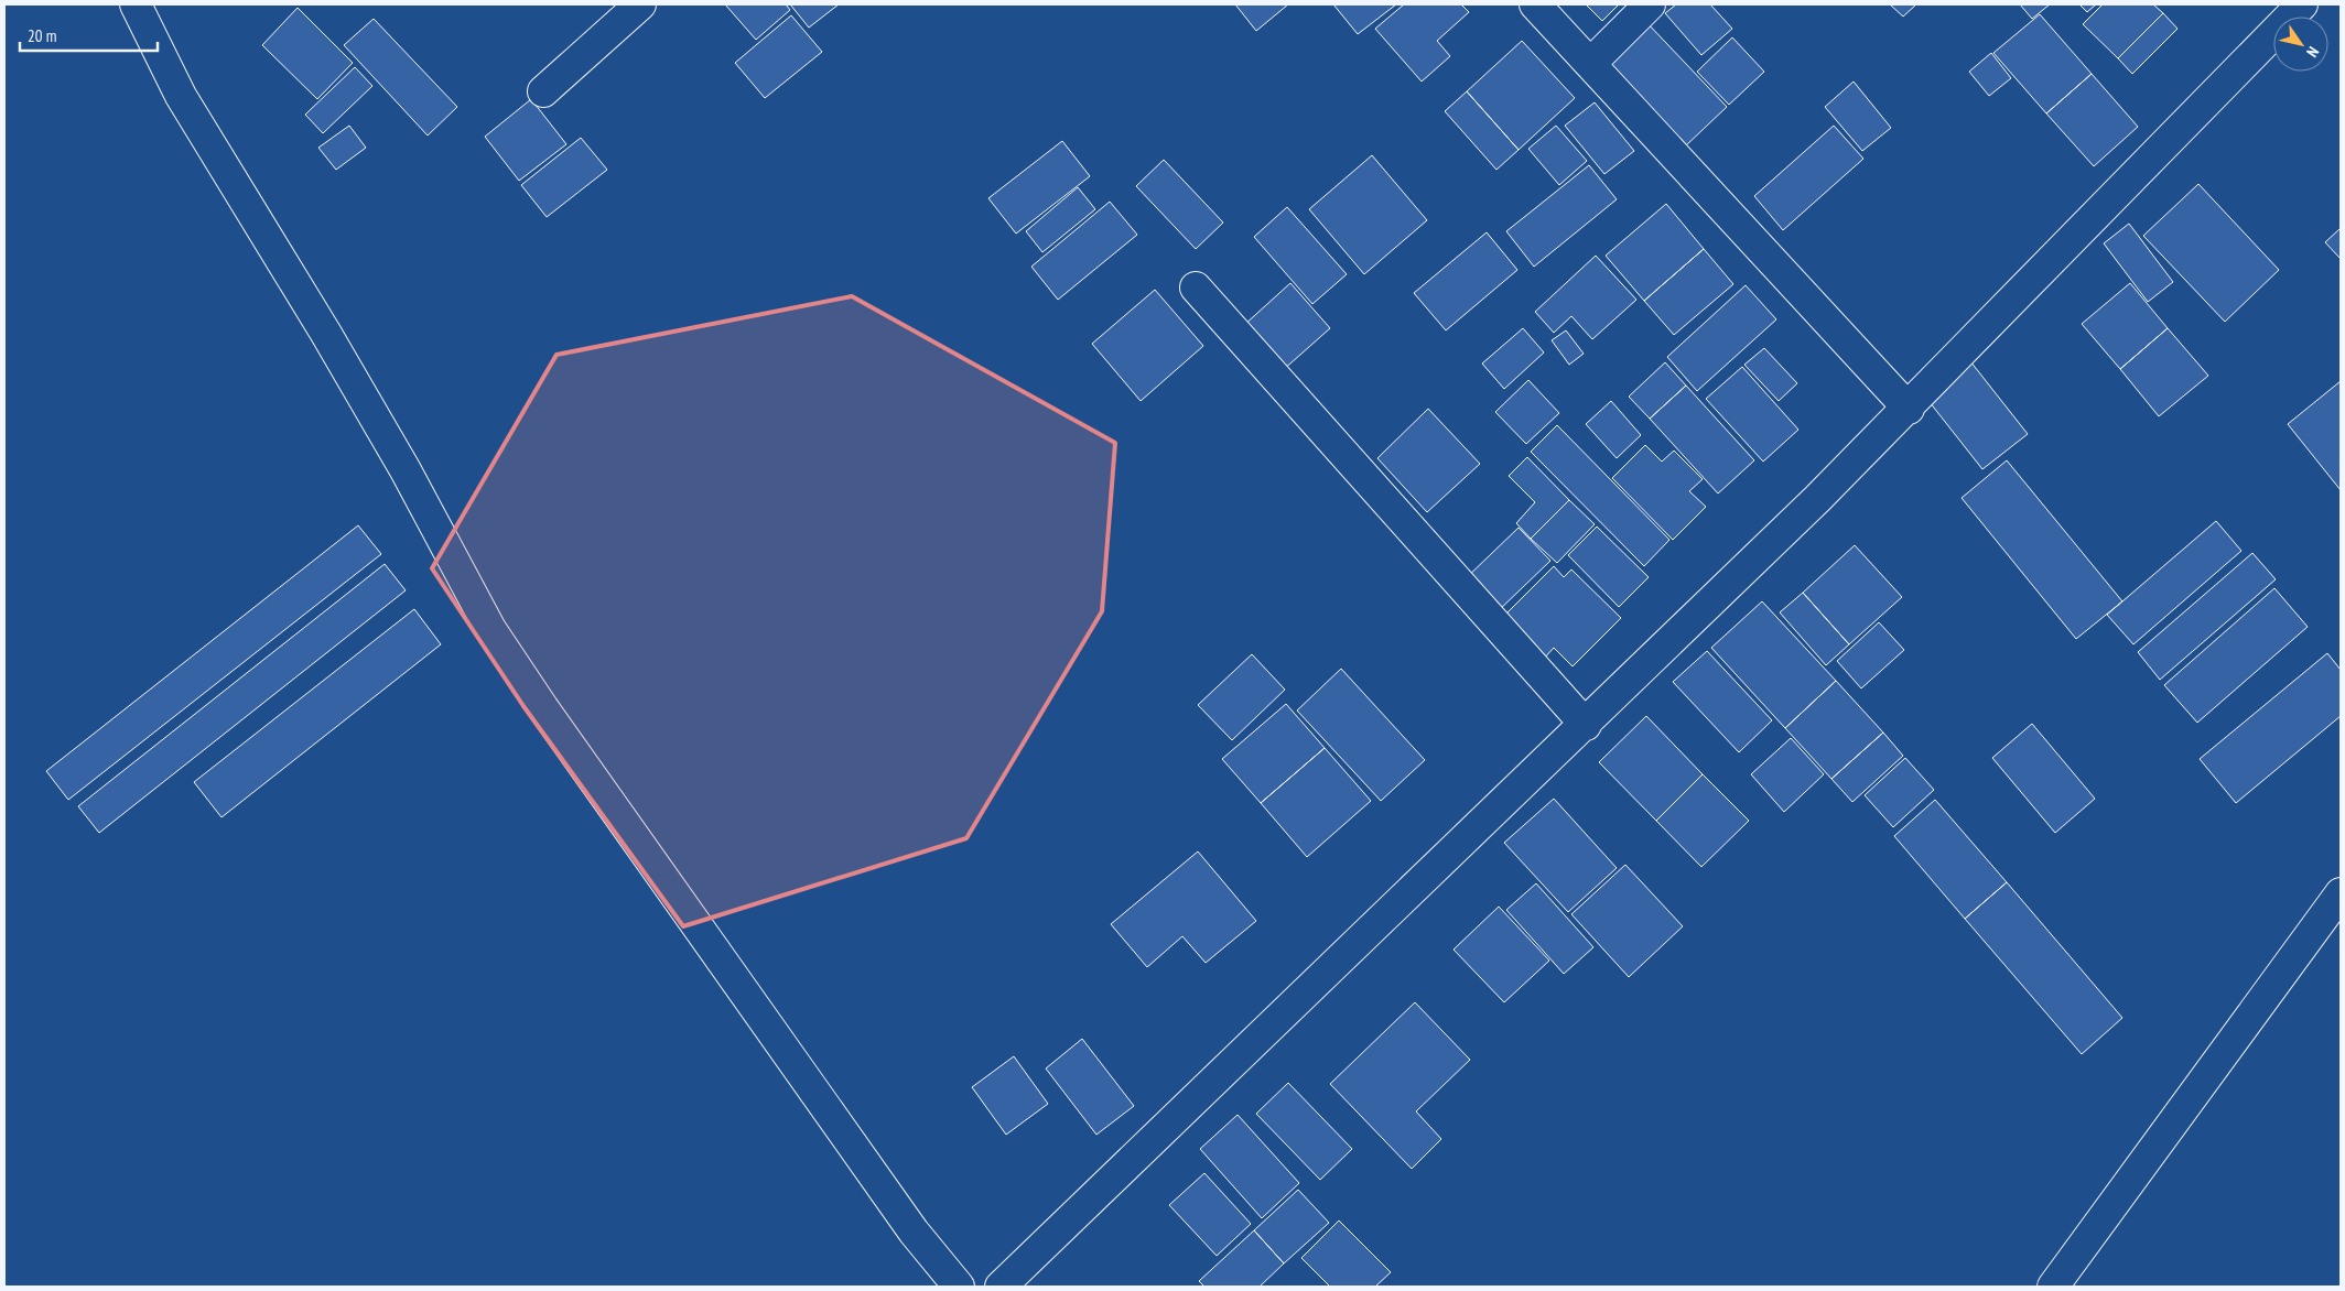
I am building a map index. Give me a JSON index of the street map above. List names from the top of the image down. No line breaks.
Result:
{"scale_bar":"20 m","north":"bottom right"}
